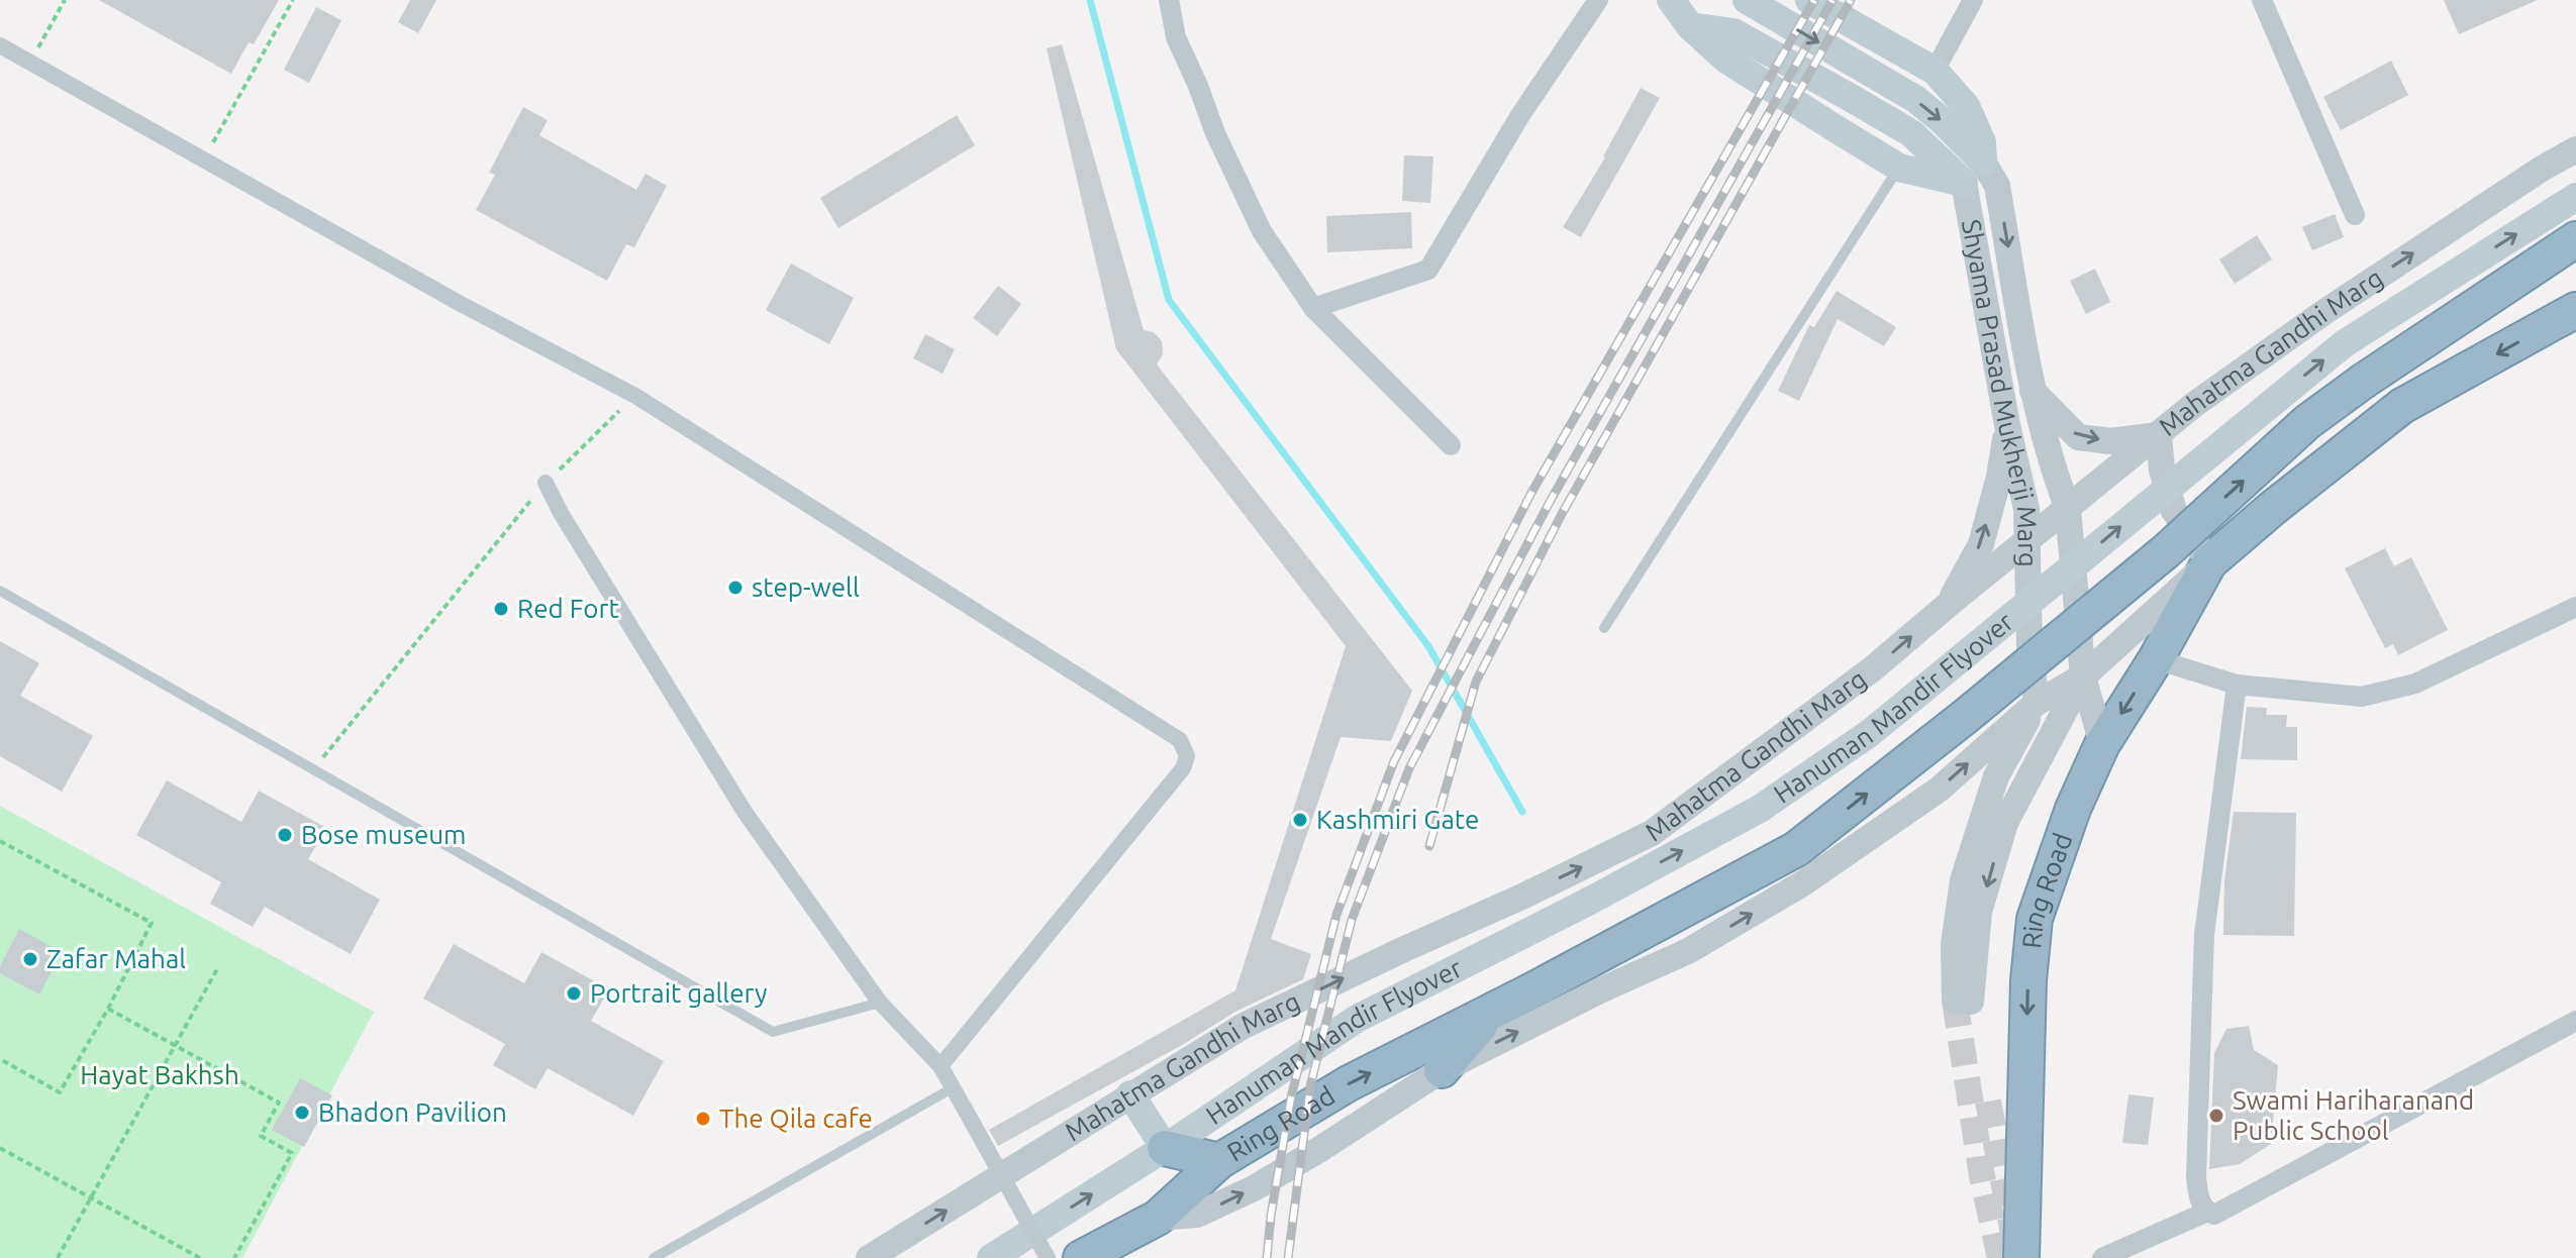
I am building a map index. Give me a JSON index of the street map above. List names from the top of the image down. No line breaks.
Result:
{"streets":{"highway":["Hanuman Mandir Flyover","Ring Road"],"main road":["Shyama Prasad Mukherji Marg"],"street":["Mahatma Gandhi Marg"]},"crossings":[["Mahatma Gandhi Marg","Shyama Prasad Mukherji Marg"],["Shyama Prasad Mukherji Marg","Ring Road"],["Hanuman Mandir Flyover","Ring Road"]],"one_way":["Hanuman Mandir Flyover"],"parks":["Hayat Bakhsh"],"places":["step-well","Red Fort","Kashmiri Gate","Bose museum","Zafar Mahal","Portrait gallery","Bhadon Pavilion","Swami Hariharanand Public School","The Qila cafe"]}
